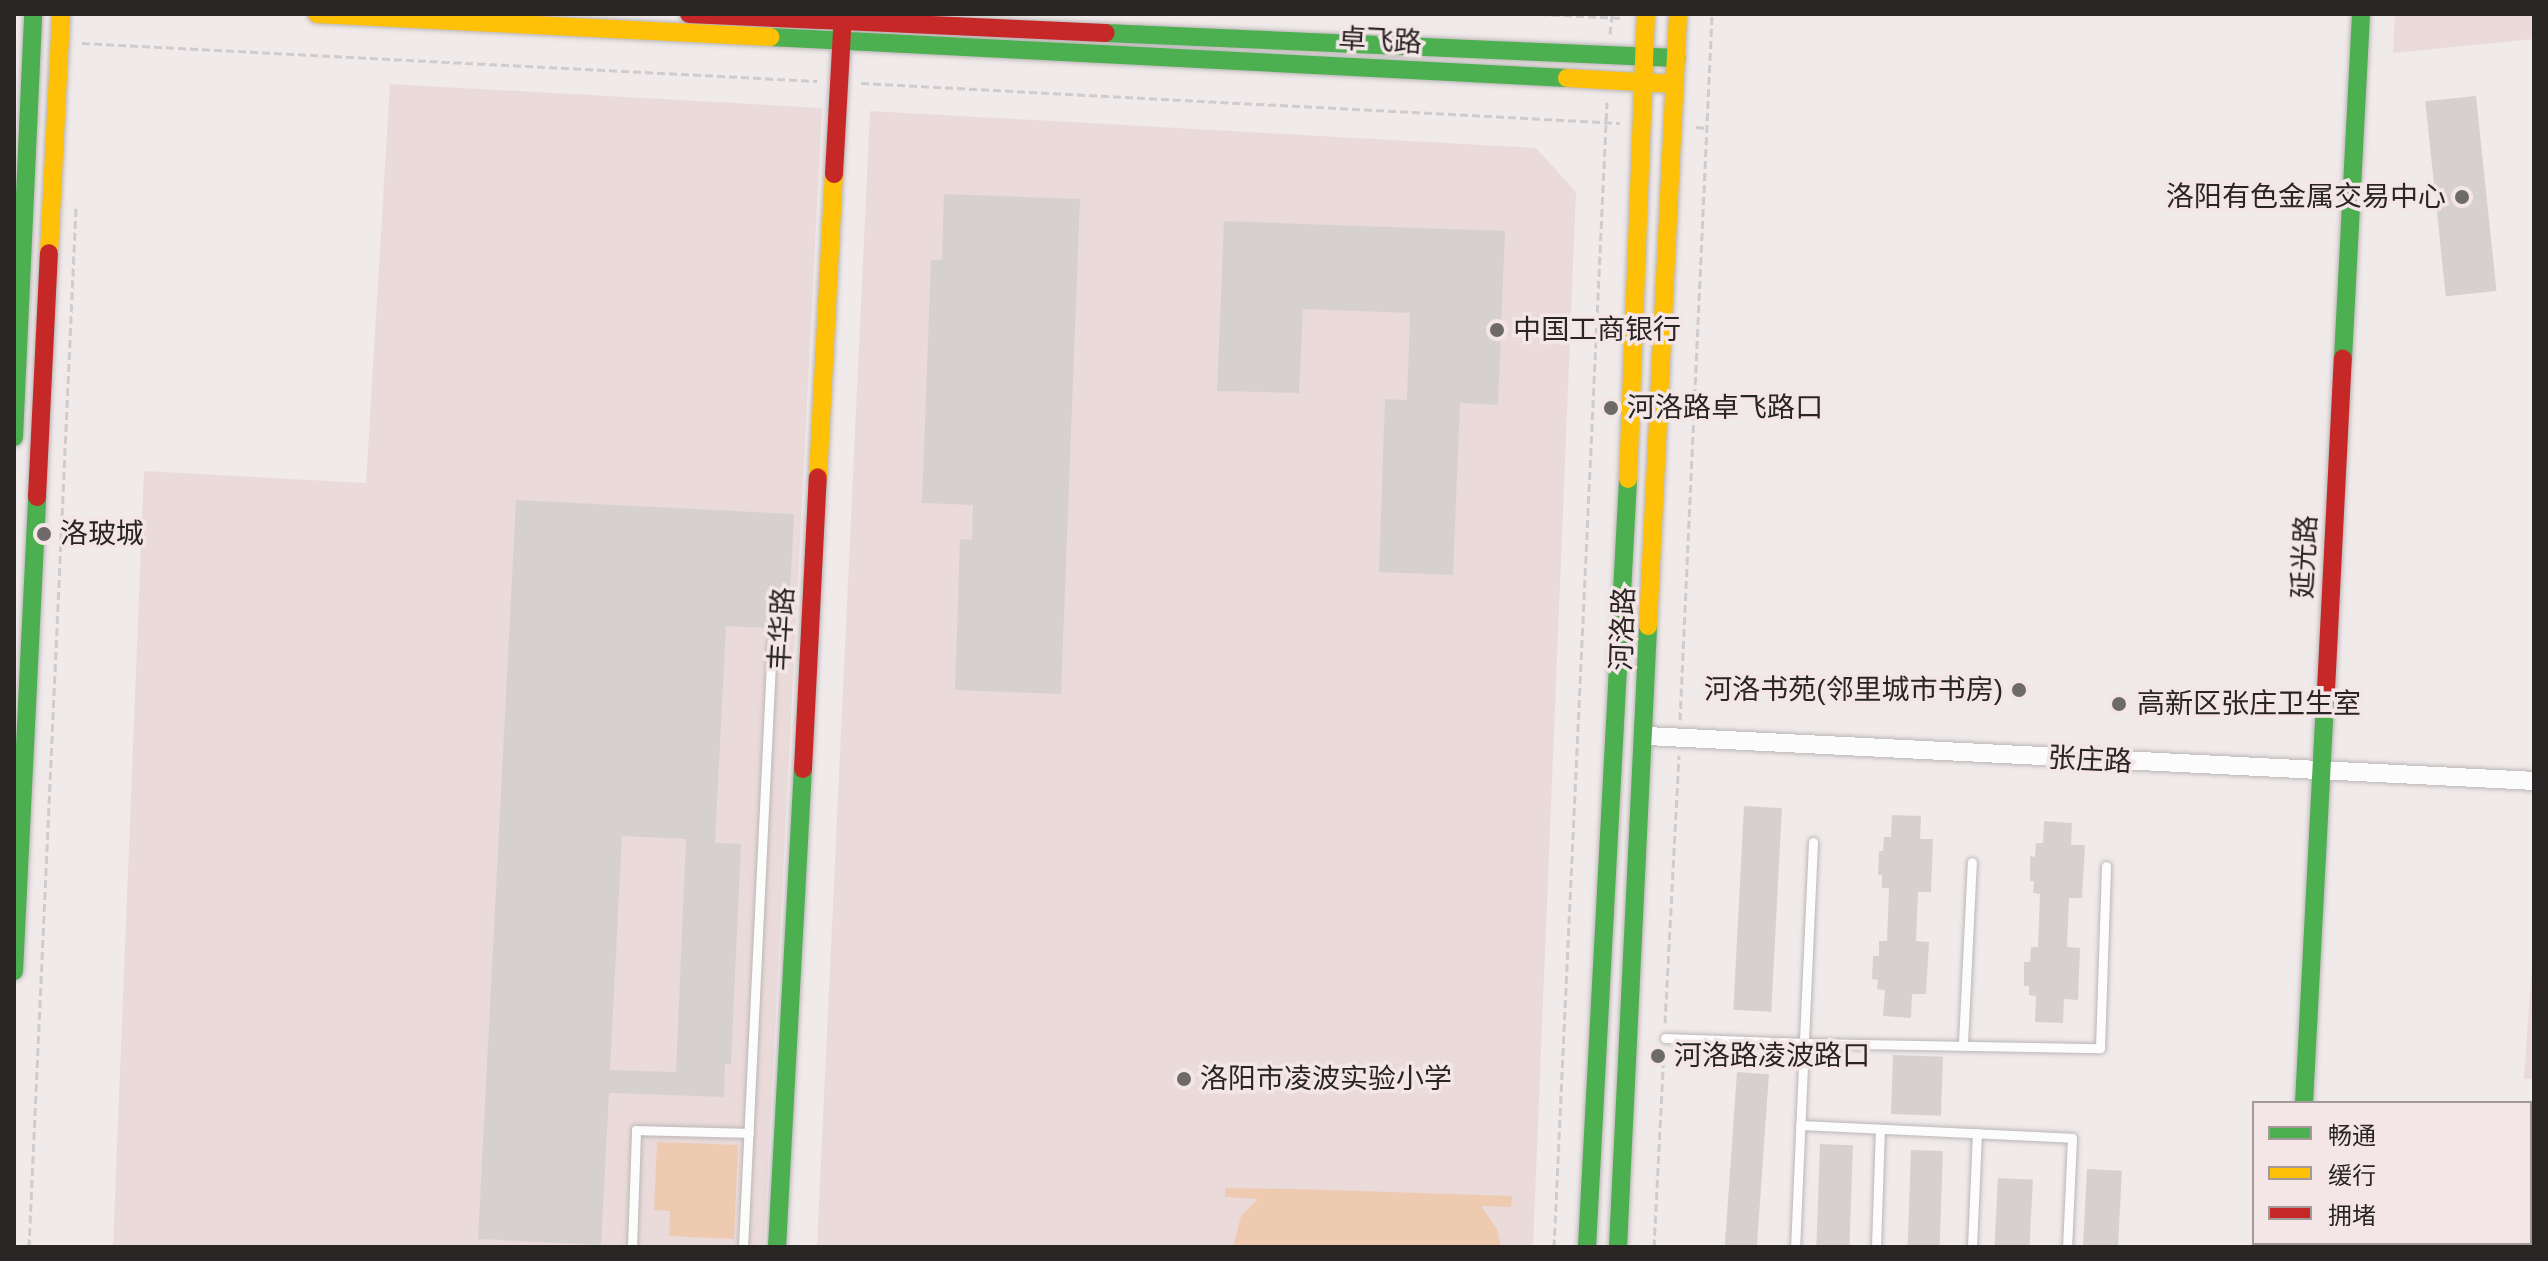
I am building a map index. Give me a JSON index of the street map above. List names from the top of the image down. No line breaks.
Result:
{"streets":{"street":["卓飞路","延光路","丰华路","河洛路","张庄路"]},"crossings":[["卓飞路","丰华路"],["卓飞路","河洛路"],["延光路","张庄路"],["河洛路","张庄路"]],"places":["洛阳有色金属交易中心","中国工商银行","河洛路卓飞路口","洛玻城","河洛书苑(邻里城市书房)","高新区张庄卫生室","河洛路凌波路口","洛阳市凌波实验小学"],"legend":["畅通","缓行","拥堵"]}
